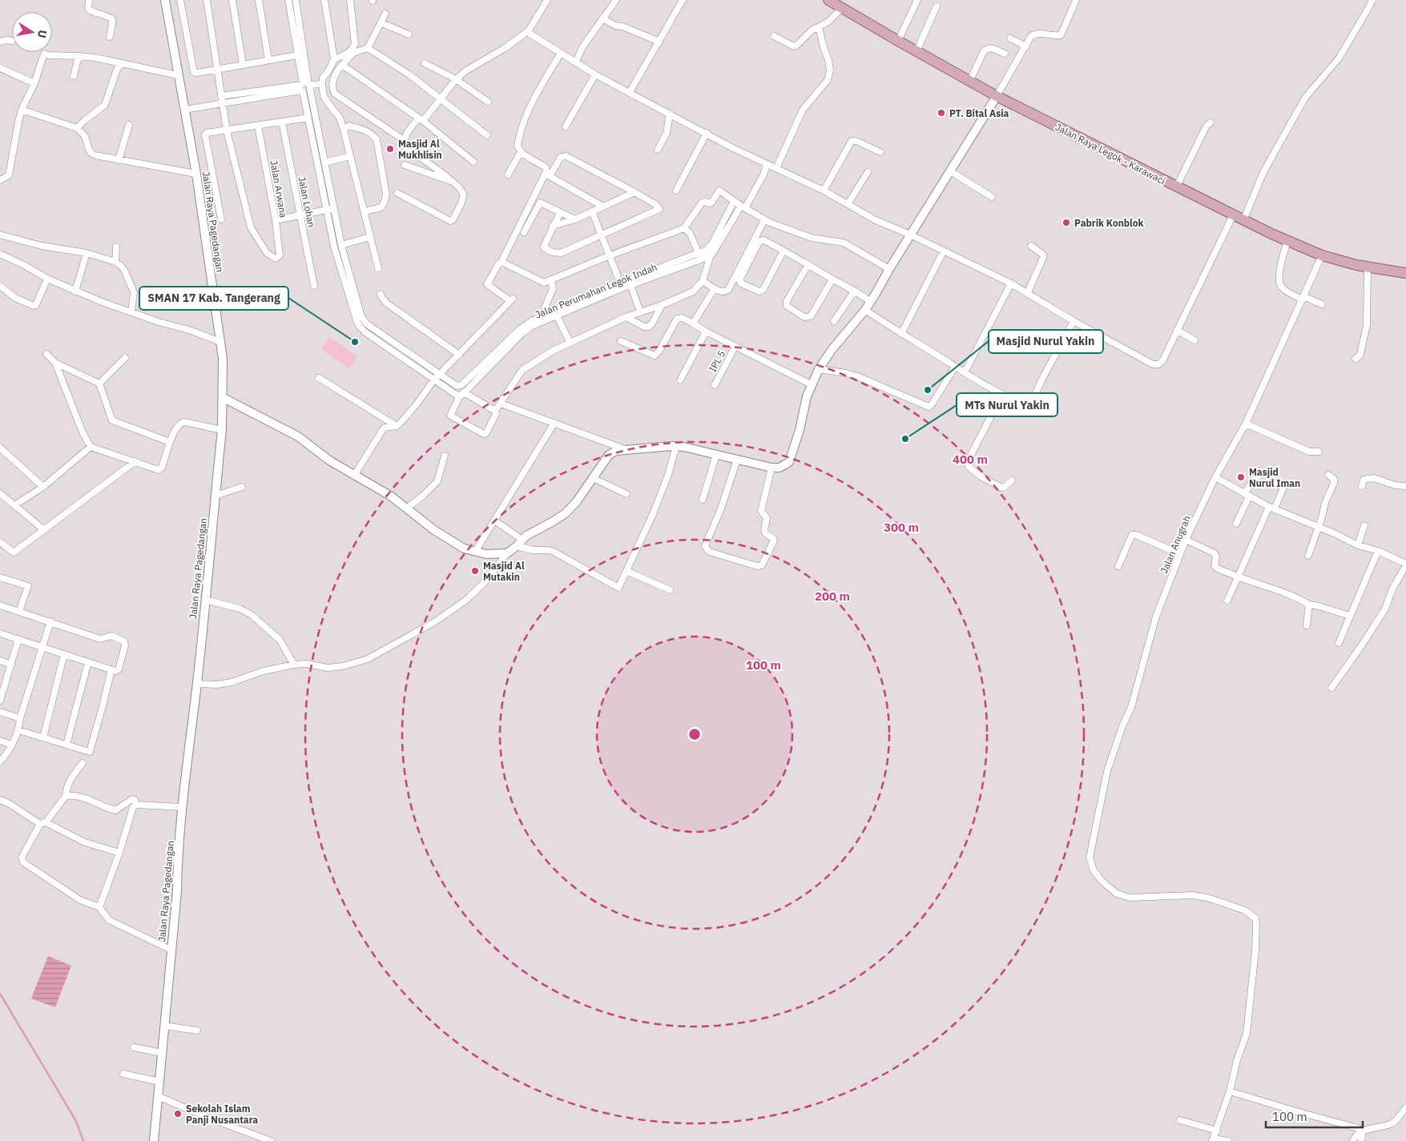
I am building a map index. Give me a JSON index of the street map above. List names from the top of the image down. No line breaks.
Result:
{"streets":{"main road":["Jalan Raya Legok - Karawaci"],"street":["Jalan Arwana","Jalan Lohan","Jalan Raya Pagedangan","Jalan Perumahan Legok Indah","IPL 5","Jalan Anugrah"]},"crossings":[["Jalan Raya Legok - Karawaci","Jalan Anugrah"]],"places":["PT. Bital Asia","Masjid Al Mukhlisin","Pabrik Konblok","SMAN 17 Kab. Tangerang","Masjid Nurul Yakin","MTs Nurul Yakin","Masjid Nurul Iman","Masjid Al Mutakin","Sekolah Islam Panji Nusantara"],"scale_bar":"100 m","north":"right","rings":["400 m","300 m","200 m","100 m"]}
